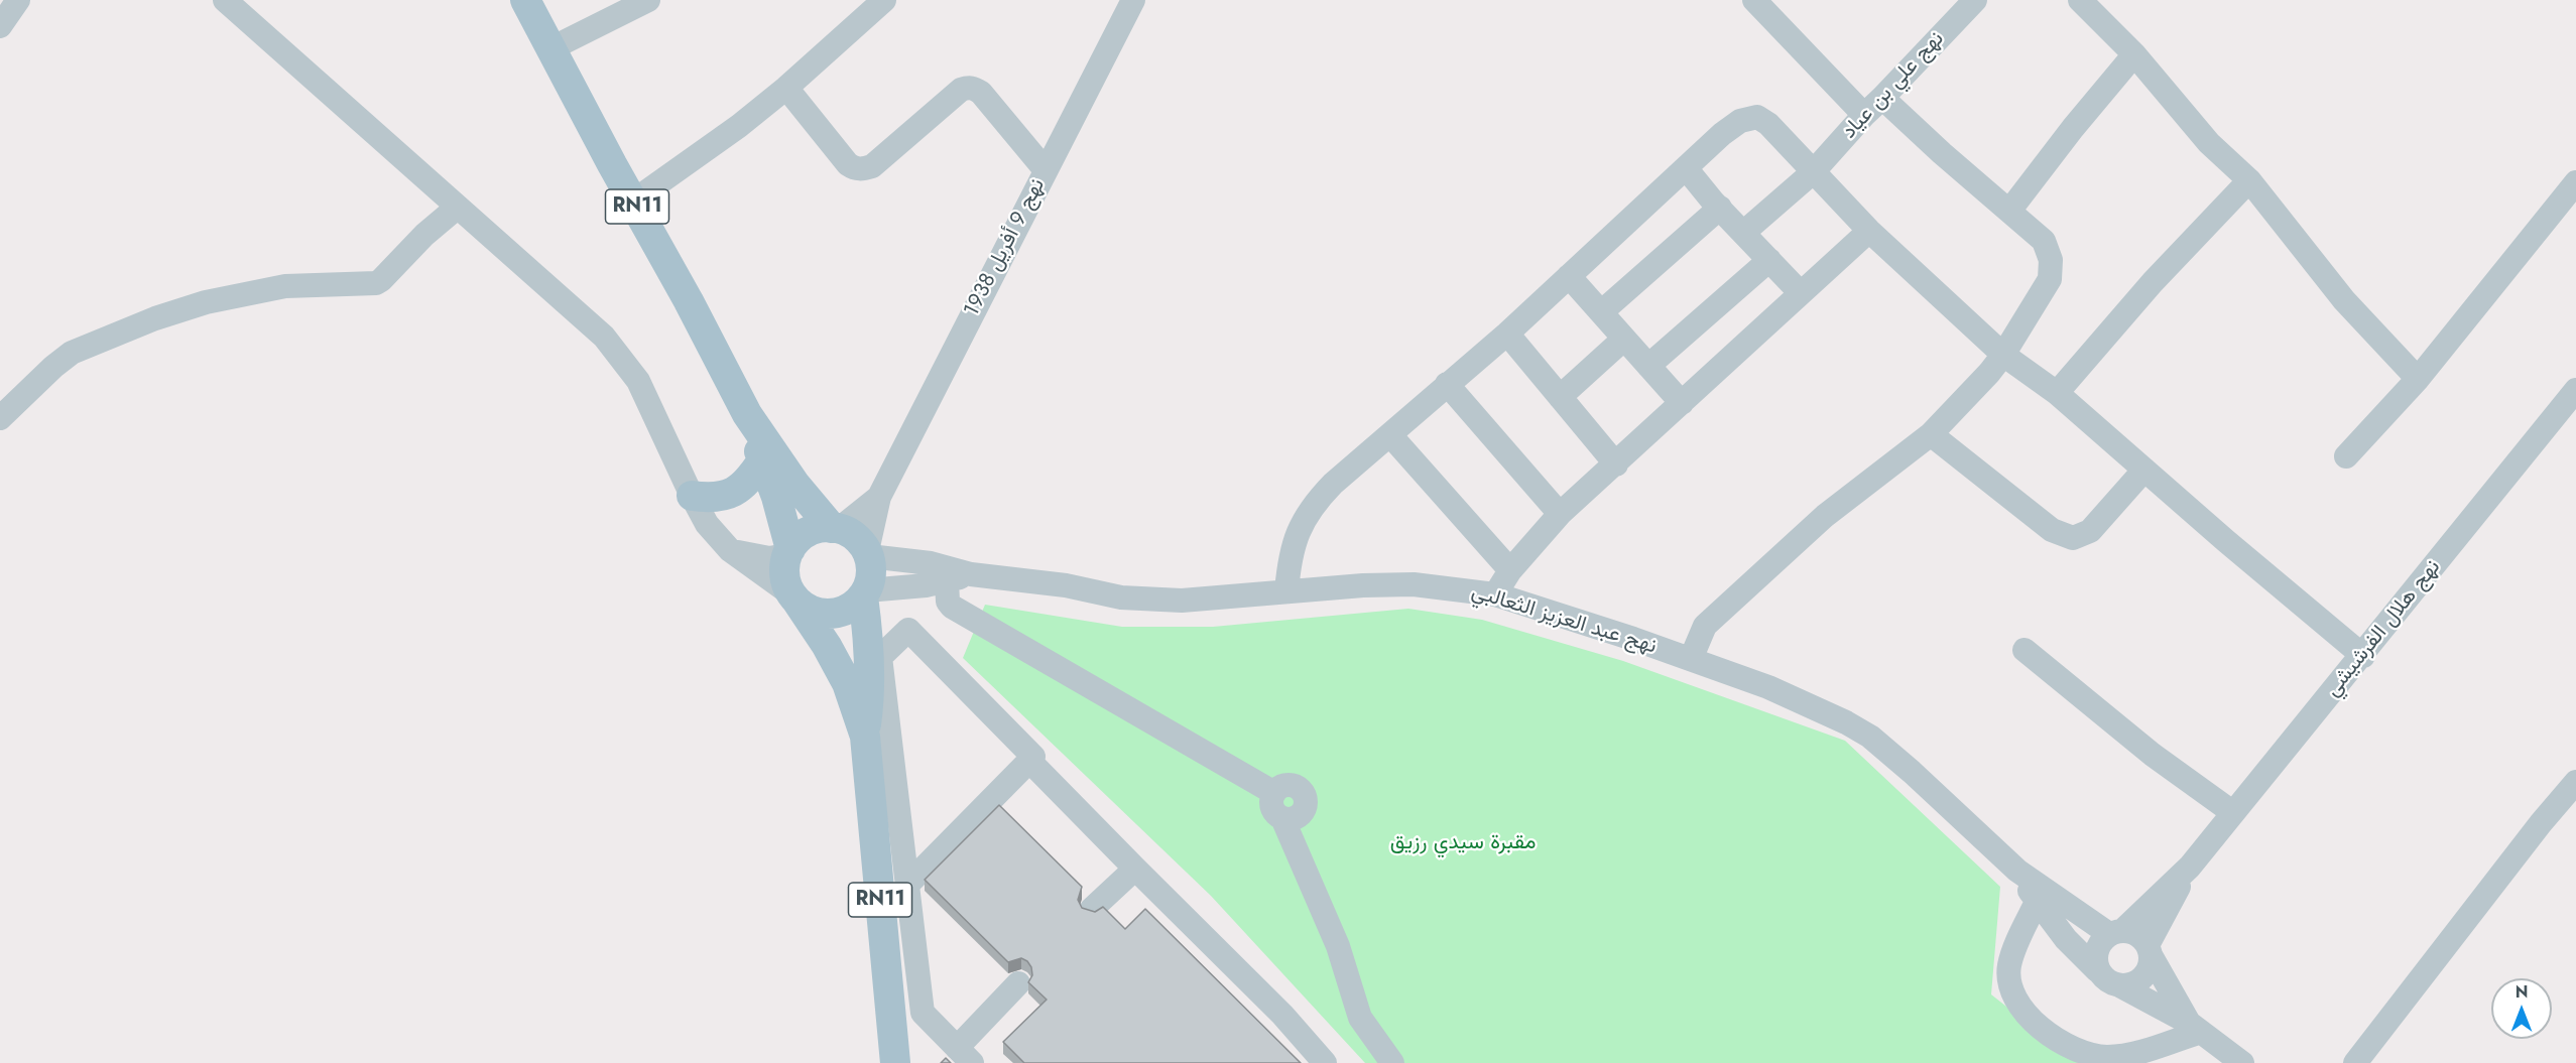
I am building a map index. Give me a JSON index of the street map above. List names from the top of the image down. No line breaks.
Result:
{"streets":{"main road":["RN11"],"street":["نهج علي بن عياد","نهج 9 أفريل 1938","نهج عبد العزيز الثعالبي","نهج هلال الفرشيشي"]},"crossings":[["نهج عبد العزيز الثعالبي","نهج هلال الفرشيشي"]],"parks":["مقبرة سيدي رزيق"],"north":"top"}
